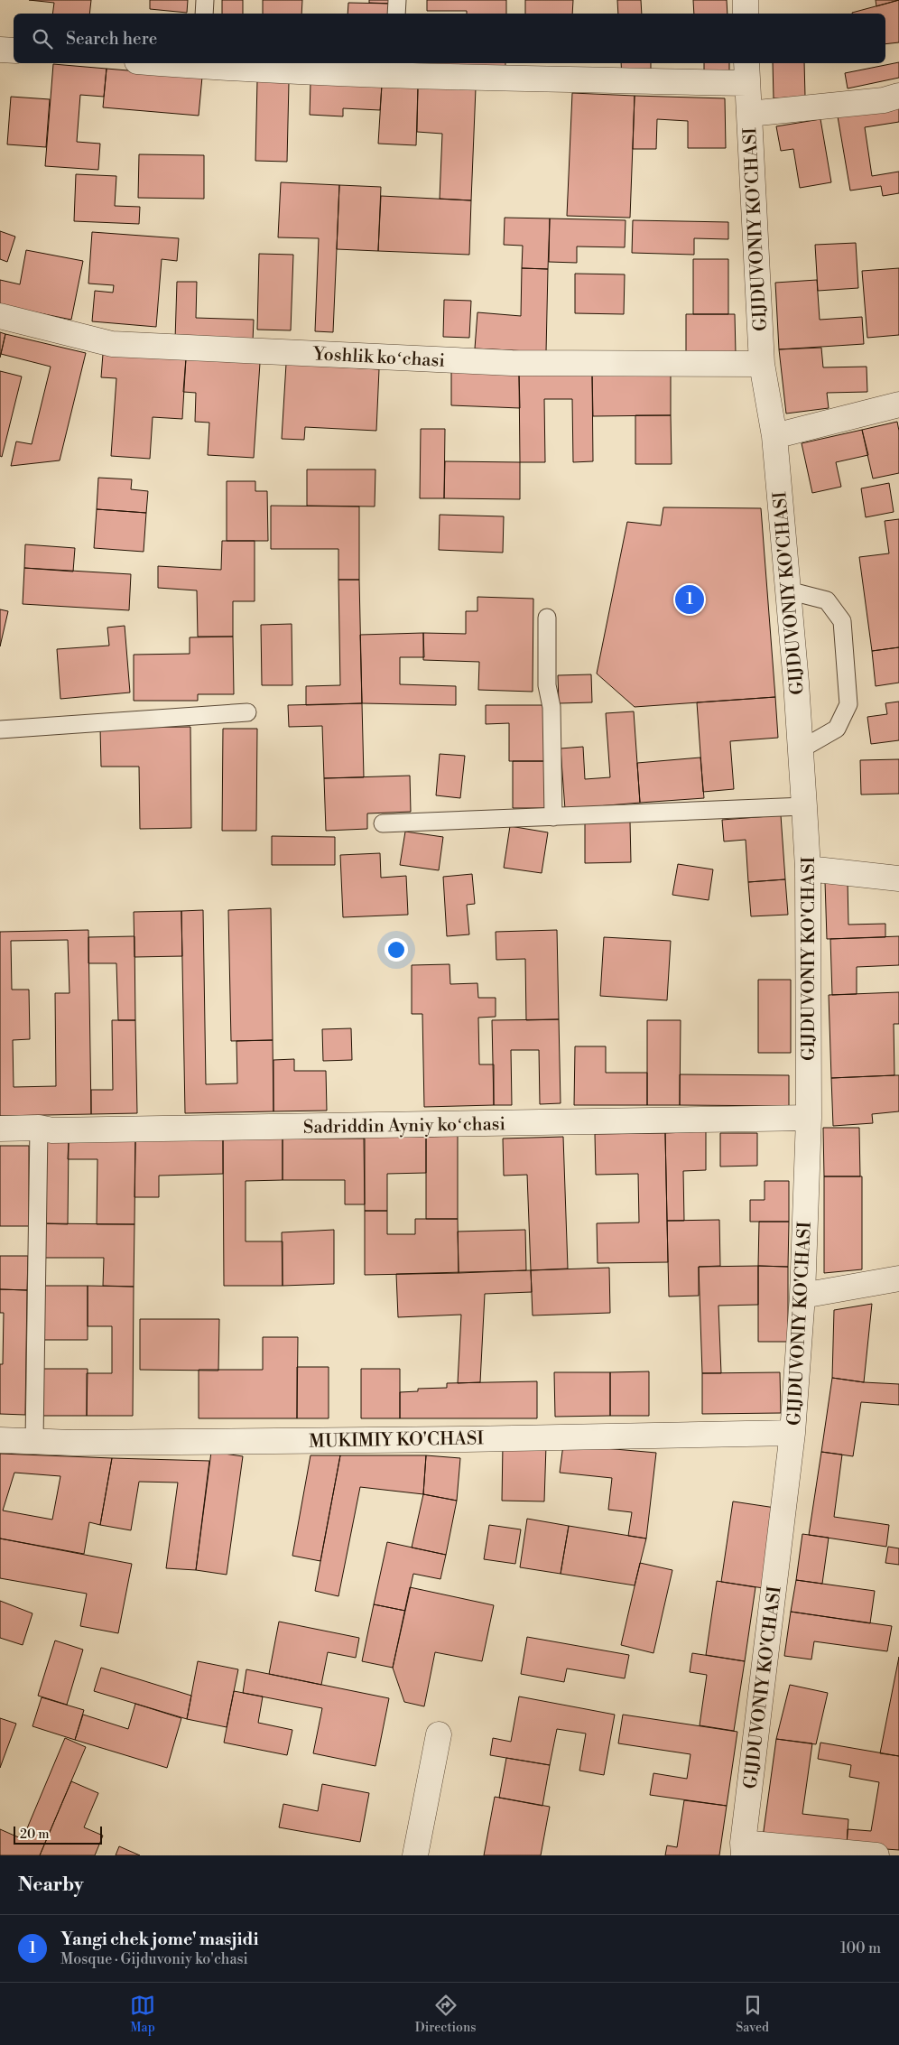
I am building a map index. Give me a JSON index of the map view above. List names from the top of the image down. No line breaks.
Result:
{"streets":{"street":["GIJDUVONIY KO'CHASI","Yoshlik koʻchasi","Sadriddin Ayniy koʻchasi","MUKIMIY KO'CHASI"]},"crossings":[["GIJDUVONIY KO'CHASI","Yoshlik koʻchasi"],["GIJDUVONIY KO'CHASI","Sadriddin Ayniy koʻchasi"],["GIJDUVONIY KO'CHASI","MUKIMIY KO'CHASI"]],"scale_bar":"20 m","page":{"search":"Search here","pins":"1","scale":"20 m","heading":"Nearby","list":[{"mark":"1","name":"Yangi chek jome' masjidi","note":"Mosque · Gijduvoniy ko'chasi","value":"100 m"}],"nav":["Map","Directions","Saved"]}}
